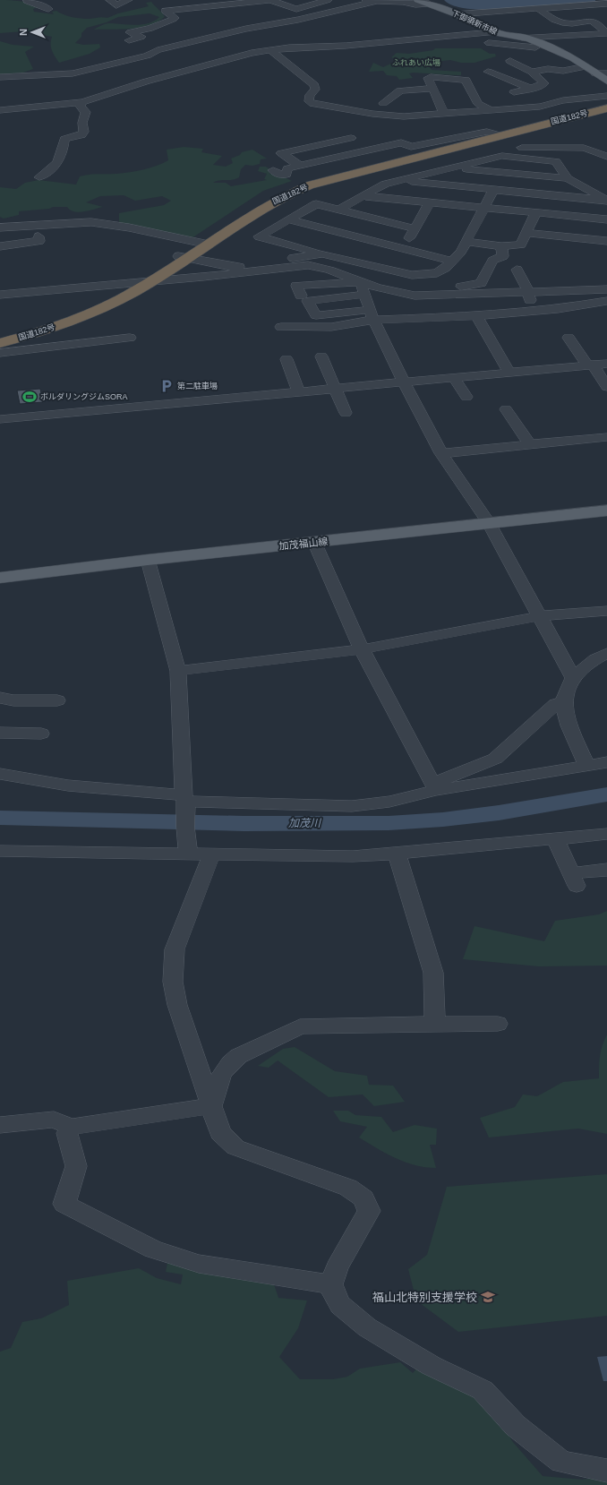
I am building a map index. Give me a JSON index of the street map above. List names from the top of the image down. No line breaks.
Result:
{"streets":{"highway":["国道182号"],"main road":["下御領新市線","加茂福山線"]},"water":["加茂川"],"parks":["ふれあい広場"],"places":{"parking":["第二駐車場"],"sports":["ボルダリングジムSORA"],"school or university":["福山北特別支援学校"]},"north":"left"}
